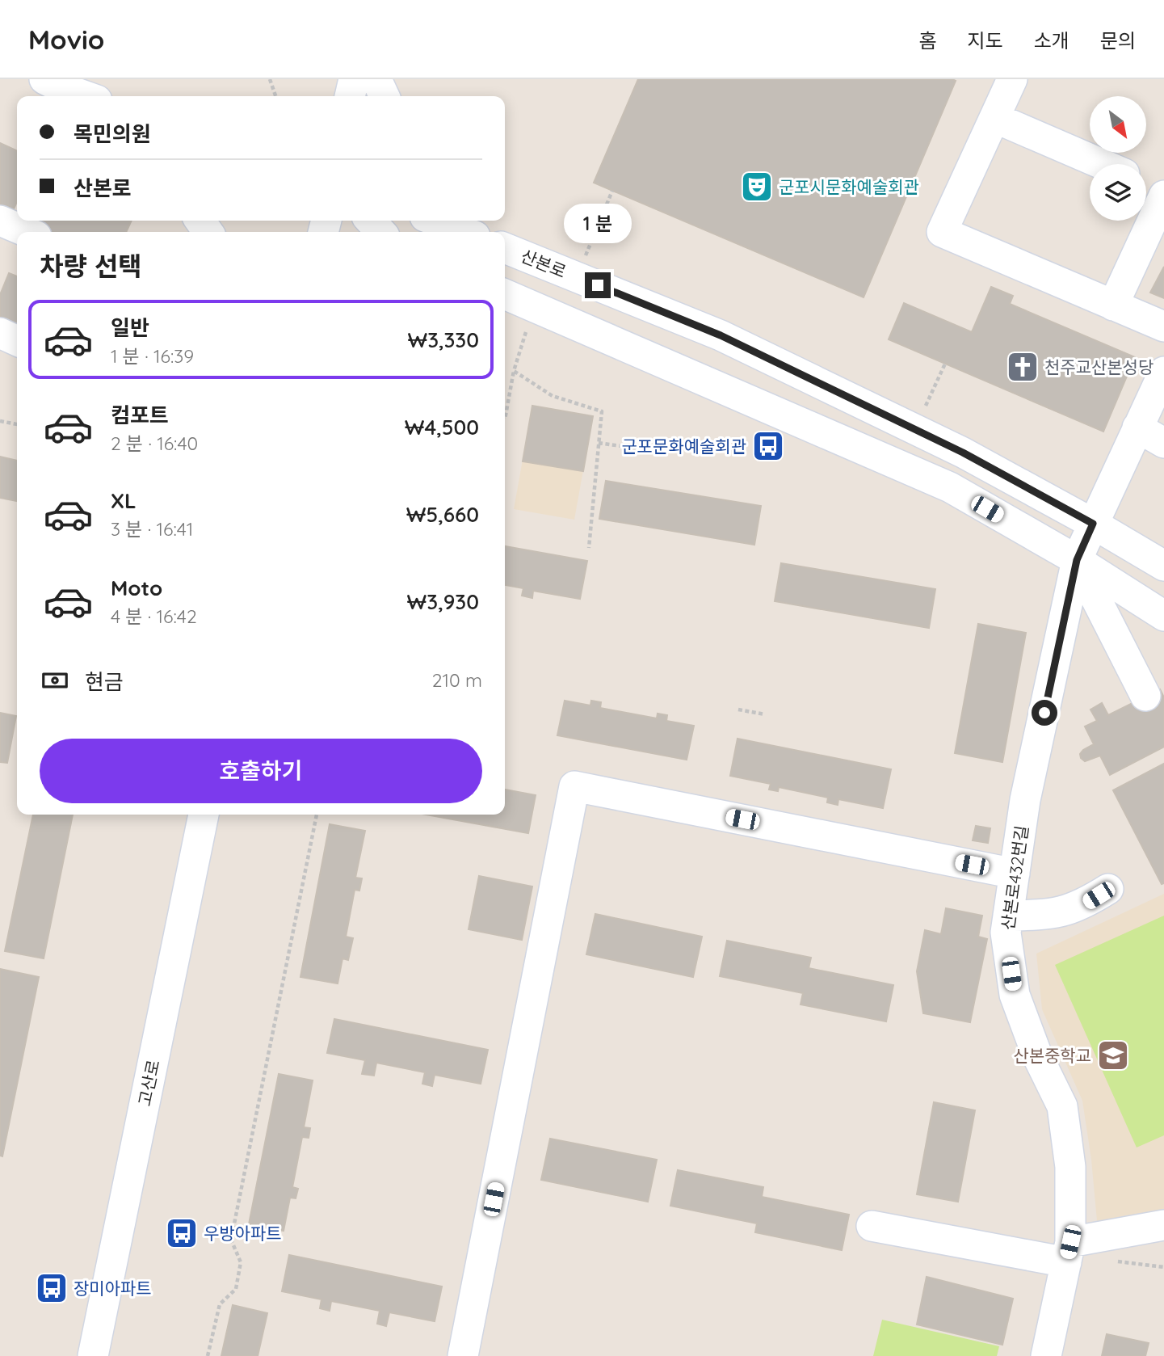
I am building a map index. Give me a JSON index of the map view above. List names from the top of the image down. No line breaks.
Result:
{"streets":{"street":["산본로","산본로432번길","고산로"]},"crossings":[["산본로","산본로432번길"]],"places":{"theatre":["군포시문화예술회관"],"church":["천주교산본성당"],"bus stop":["군포문화예술회관","우방아파트","장미아파트"],"school or university":["산본중학교"]},"north":"bottom right","page":{"header":"Movio","nav":["홈","지도","소개","문의"],"banner":["목민의원","산본로"],"bubble":"1 분","heading":"차량 선택","list":[{"name":"일반","note":"1 분 · 16:39","value":"₩3,330"},{"name":"컴포트","note":"2 분 · 16:40","value":"₩4,500"},{"name":"XL","note":"3 분 · 16:41","value":"₩5,660"},{"name":"Moto","note":"4 분 · 16:42","value":"₩3,930"}],"pay":["현금","210 m"],"buttons":"호출하기"}}
